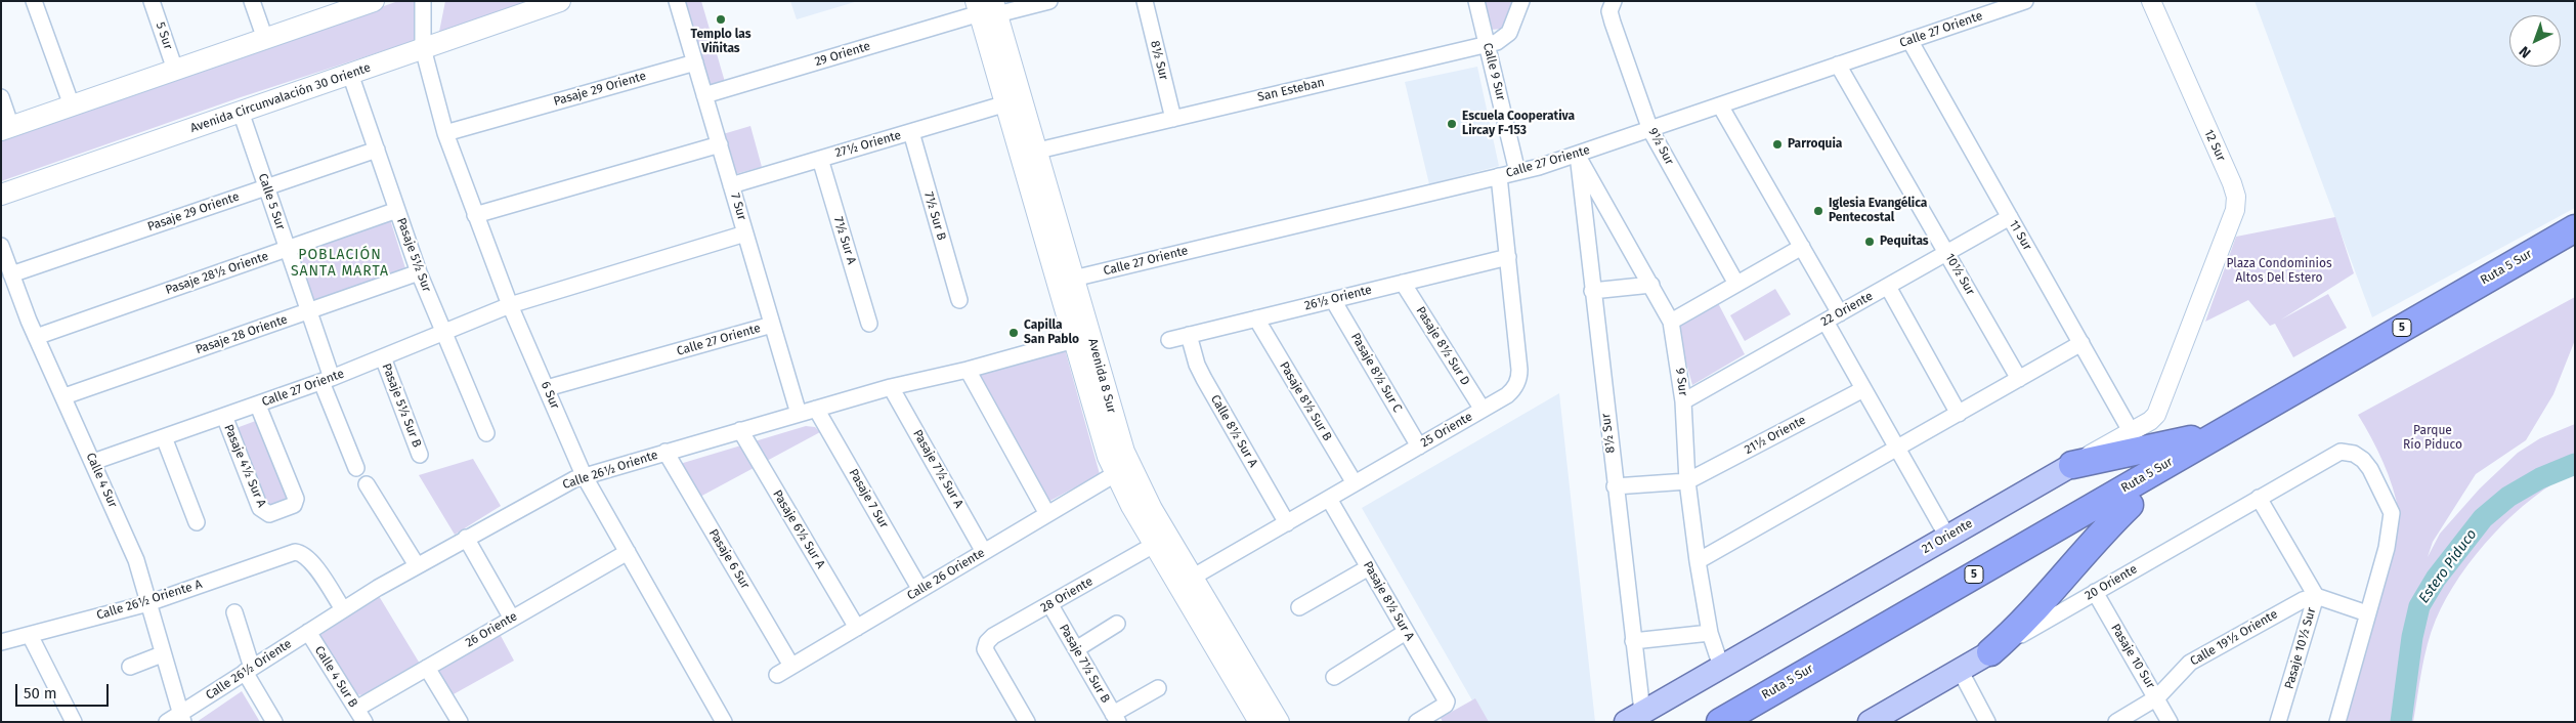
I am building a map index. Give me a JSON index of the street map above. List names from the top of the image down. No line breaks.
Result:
{"streets":{"highway":["Ruta 5 Sur","5"],"main road":["Avenida Circunvalación 30 Oriente","Avenida 8 Sur","21 Oriente","20 Oriente"],"street":["Calle 27 Oriente","5 Sur","29 Oriente","8½ Sur","Calle 9 Sur","Pasaje 29 Oriente","San Esteban","27½ Oriente","12 Sur","9½ Sur","Calle 5 Sur","7 Sur","7½ Sur B","11 Sur","7½ Sur A","Pasaje 5½ Sur","Pasaje 28½ Oriente","10½ Sur","26½ Oriente","22 Oriente","Pasaje 28 Oriente","Pasaje 8½ Sur D","Pasaje 8½ Sur C","9 Sur","6 Sur","Pasaje 8½ Sur B","Pasaje 5½ Sur B","25 Oriente","Calle 8½ Sur A","21½ Oriente","Pasaje 4½ Sur A","Pasaje 7½ Sur A","Calle 26½ Oriente","Calle 4 Sur","Pasaje 7 Sur","Pasaje 6½ Sur A","Pasaje 6 Sur","Calle 26 Oriente","28 Oriente","Calle 26½ Oriente A","Pasaje 8½ Sur A","26 Oriente","Calle 19½ Oriente","Pasaje 10½ Sur","Pasaje 10 Sur","Pasaje 7½ Sur B","Calle 4 Sur B"]},"crossings":[["Calle 27 Oriente","8½ Sur"],["Calle 27 Oriente","Calle 9 Sur"],["Calle 27 Oriente","9½ Sur"],["Calle 27 Oriente","Calle 5 Sur"],["Calle 27 Oriente","7 Sur"],["Calle 27 Oriente","11 Sur"],["Calle 27 Oriente","Pasaje 5½ Sur"],["Calle 27 Oriente","10½ Sur"],["Calle 27 Oriente","Avenida 8 Sur"],["Calle 27 Oriente","9 Sur"],["Calle 27 Oriente","6 Sur"],["Calle 27 Oriente","Pasaje 5½ Sur B"],["Calle 27 Oriente","25 Oriente"],["Calle 27 Oriente","Pasaje 4½ Sur A"],["Calle 27 Oriente","Calle 4 Sur"],["29 Oriente","7 Sur"],["29 Oriente","Avenida 8 Sur"],["8½ Sur","San Esteban"],["8½ Sur","9 Sur"],["8½ Sur","21 Oriente"],["Calle 9 Sur","San Esteban"],["Pasaje 29 Oriente","Calle 5 Sur"],["Pasaje 29 Oriente","7 Sur"],["Pasaje 29 Oriente","Pasaje 5½ Sur"],["Pasaje 29 Oriente","6 Sur"],["Pasaje 29 Oriente","Calle 4 Sur"],["San Esteban","Avenida 8 Sur"],["Avenida Circunvalación 30 Oriente","Calle 5 Sur"],["Avenida Circunvalación 30 Oriente","Pasaje 5½ Sur"],["Avenida Circunvalación 30 Oriente","6 Sur"],["27½ Oriente","7 Sur"],["27½ Oriente","7½ Sur B"],["27½ Oriente","7½ Sur A"],["27½ Oriente","Avenida 8 Sur"],["12 Sur","21 Oriente"],["Calle 5 Sur","Pasaje 28½ Oriente"],["Calle 5 Sur","Pasaje 28 Oriente"],["7 Sur","Calle 26½ Oriente"],["11 Sur","22 Oriente"],["11 Sur","21 Oriente"],["Pasaje 5½ Sur","Pasaje 28½ Oriente"],["Pasaje 5½ Sur","Pasaje 28 Oriente"],["Pasaje 28½ Oriente","Calle 4 Sur"],["10½ Sur","22 Oriente"],["26½ Oriente","Pasaje 8½ Sur D"],["26½ Oriente","Pasaje 8½ Sur C"],["26½ Oriente","Pasaje 8½ Sur B"],["26½ Oriente","25 Oriente"],["26½ Oriente","Calle 8½ Sur A"],["22 Oriente","9 Sur"],["Pasaje 28 Oriente","Calle 4 Sur"],["Pasaje 8½ Sur D","25 Oriente"],["Pasaje 8½ Sur C","25 Oriente"],["Avenida 8 Sur","25 Oriente"],["Avenida 8 Sur","Calle 26½ Oriente"],["Avenida 8 Sur","Calle 26 Oriente"],["Avenida 8 Sur","28 Oriente"],["9 Sur","21½ Oriente"],["9 Sur","21 Oriente"],["6 Sur","Calle 26½ Oriente"],["6 Sur","26 Oriente"],["Pasaje 8½ Sur B","25 Oriente"],["25 Oriente","Calle 8½ Sur A"],["25 Oriente","Pasaje 8½ Sur A"],["Pasaje 7½ Sur A","Calle 26½ Oriente"],["Pasaje 7½ Sur A","Calle 26 Oriente"],["Calle 26½ Oriente","Calle 4 Sur"],["Calle 26½ Oriente","Pasaje 7 Sur"],["Calle 26½ Oriente","Pasaje 6½ Sur A"],["Calle 26½ Oriente","Pasaje 6 Sur"],["Calle 26½ Oriente","Calle 26½ Oriente A"],["Calle 26½ Oriente","Calle 4 Sur B"],["Calle 4 Sur","Calle 26½ Oriente A"],["Pasaje 7 Sur","Calle 26 Oriente"],["Pasaje 6½ Sur A","Calle 26 Oriente"],["Pasaje 6 Sur","Calle 26 Oriente"],["20 Oriente","Pasaje 10½ Sur"],["20 Oriente","Pasaje 10 Sur"],["28 Oriente","Pasaje 7½ Sur B"],["26 Oriente","Calle 4 Sur B"],["Calle 19½ Oriente","Pasaje 10½ Sur"],["Calle 19½ Oriente","Pasaje 10 Sur"]],"districts":["POBLACIÓN SANTA MARTA"],"water":["Estero Piduco"],"parks":["Plaza Condominios Altos Del Estero","Parque Río Piduco"],"places":["Templo las Viñitas","Escuela Cooperativa Lircay F-153","Parroquia","Iglesia Evangélica Pentecostal","Pequitas","Capilla San Pablo"],"scale_bar":"50 m","north":"bottom left"}
